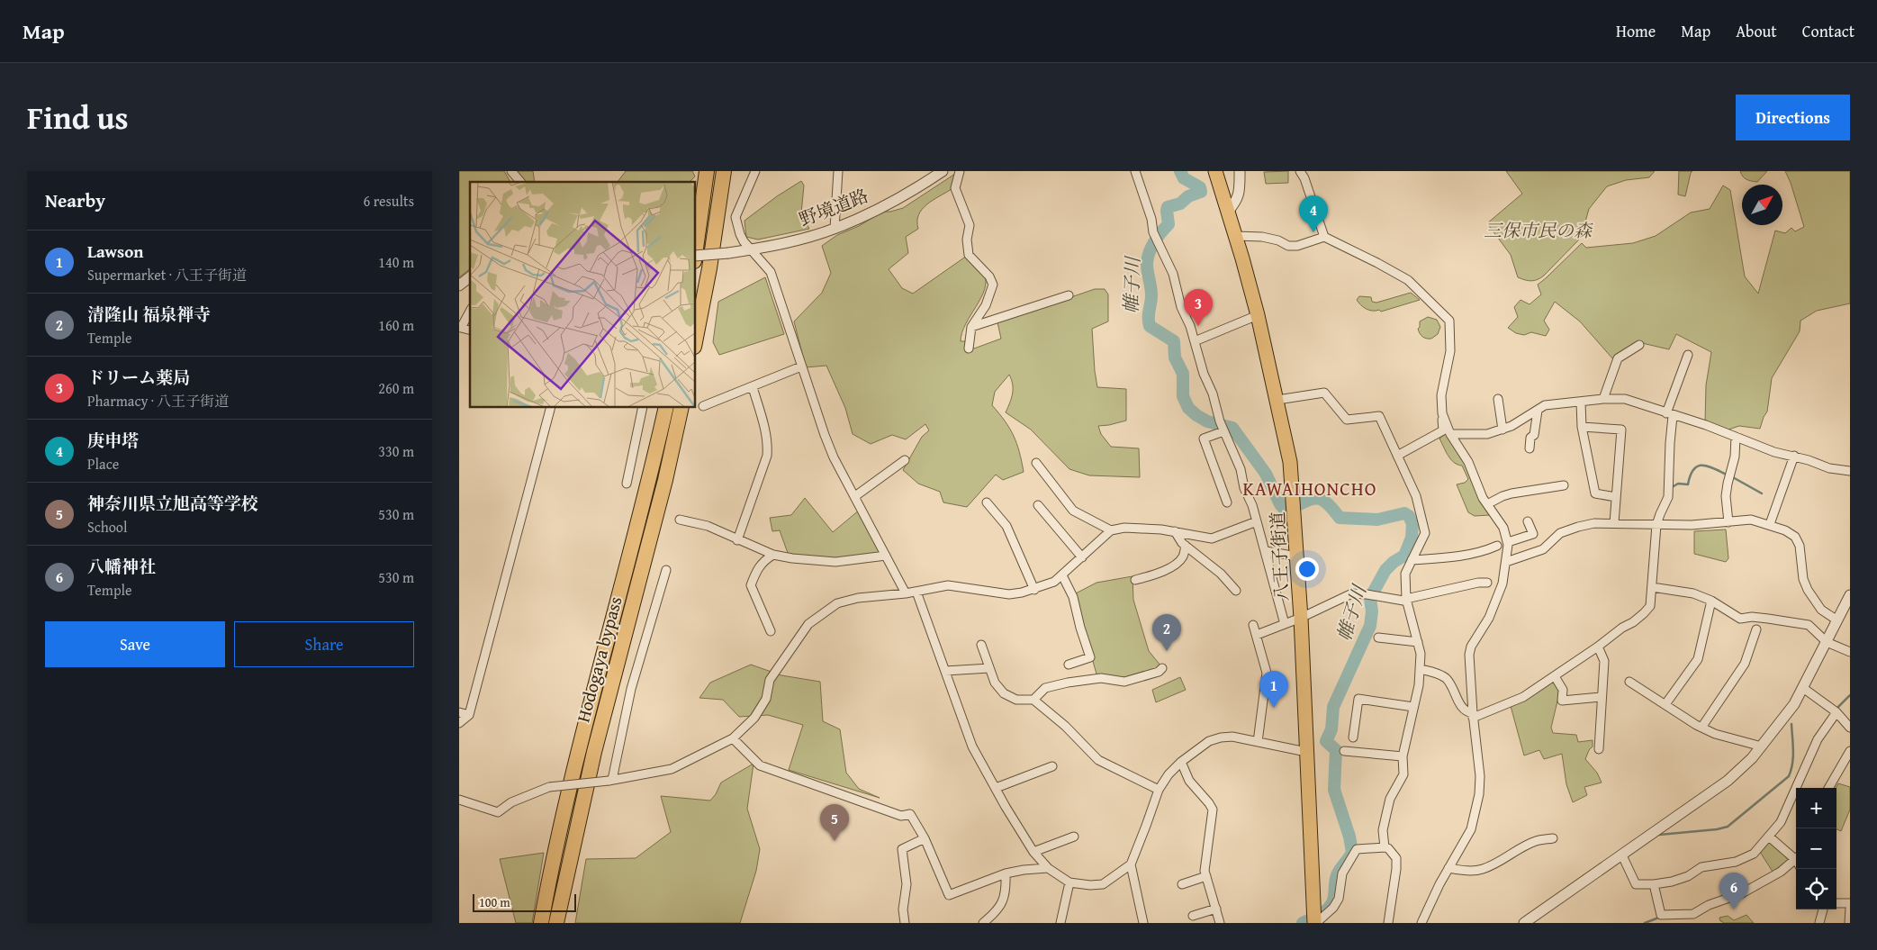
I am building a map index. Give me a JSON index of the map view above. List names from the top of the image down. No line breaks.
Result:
{"streets":{"highway":["八王子街道","Hodogaya bypass"],"street":["野境道路"]},"districts":["KAWAIHONCHO"],"water":["帷子川"],"parks":["三保市民の森"],"scale_bar":"100 m","north":"top right","page":{"header":"Map","nav":["Home","Map","About","Contact"],"title":"Find us","buttons":["Directions",["Save","Share"]],"heading":["Nearby","6 results"],"pins":["4","3","2","1","5","6"],"list":[{"mark":"1","name":"Lawson","note":"Supermarket · 八王子街道","value":"140 m"},{"mark":"2","name":"清隆山 福泉禅寺","note":"Temple","value":"160 m"},{"mark":"3","name":"ドリーム薬局","note":"Pharmacy · 八王子街道","value":"260 m"},{"mark":"4","name":"庚申塔","note":"Place","value":"330 m"},{"mark":"5","name":"神奈川県立旭高等学校","note":"School","value":"530 m"},{"mark":"6","name":"八幡神社","note":"Temple","value":"530 m"}],"map_buttons":["+","−"],"scale":"100 m"}}
